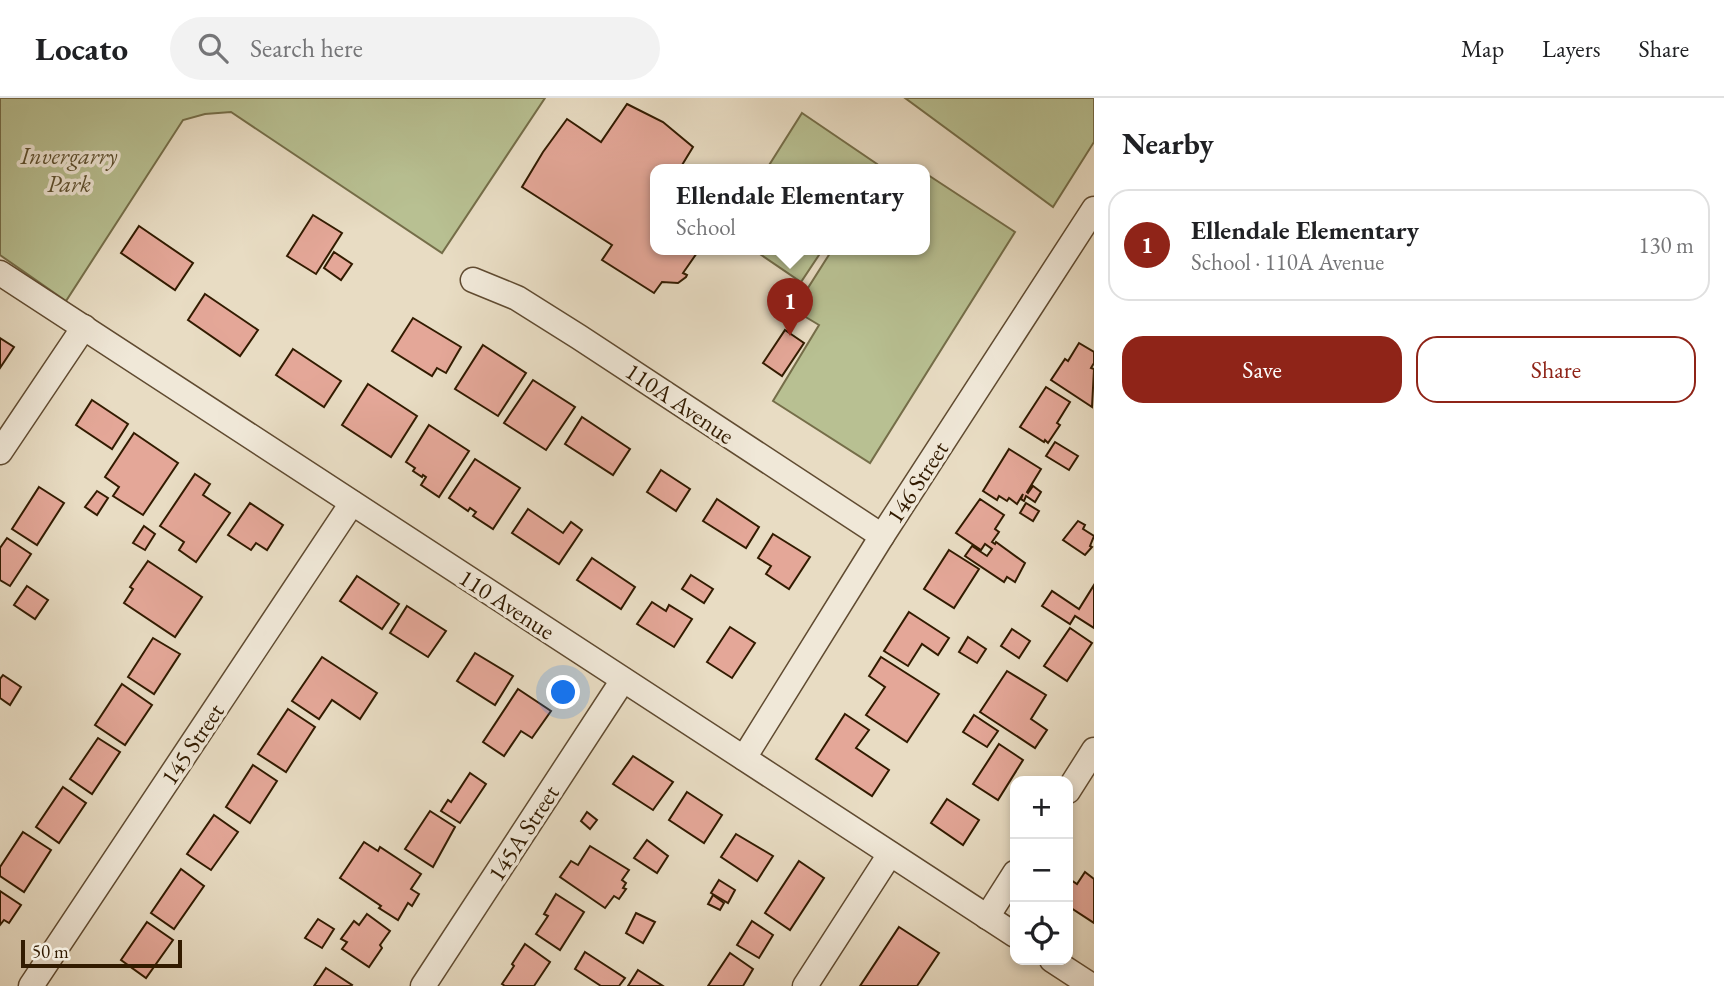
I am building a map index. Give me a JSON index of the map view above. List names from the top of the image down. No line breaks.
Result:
{"streets":{"street":["110A Avenue","146 Street","110 Avenue","145 Street","145A Street"]},"crossings":[["110A Avenue","146 Street"],["146 Street","110 Avenue"],["110 Avenue","145 Street"],["110 Avenue","145A Street"]],"parks":["Invergarry Park"],"scale_bar":"50 m","page":{"header":"Locato","search":"Search here","nav":["Map","Layers","Share"],"heading":"Nearby","popup":["Ellendale Elementary","School"],"list":[{"mark":"1","name":"Ellendale Elementary","note":"School · 110A Avenue","value":"130 m"}],"pins":"1","buttons":["Save","Share"],"map_buttons":["+","−"],"scale":"50 m"}}
